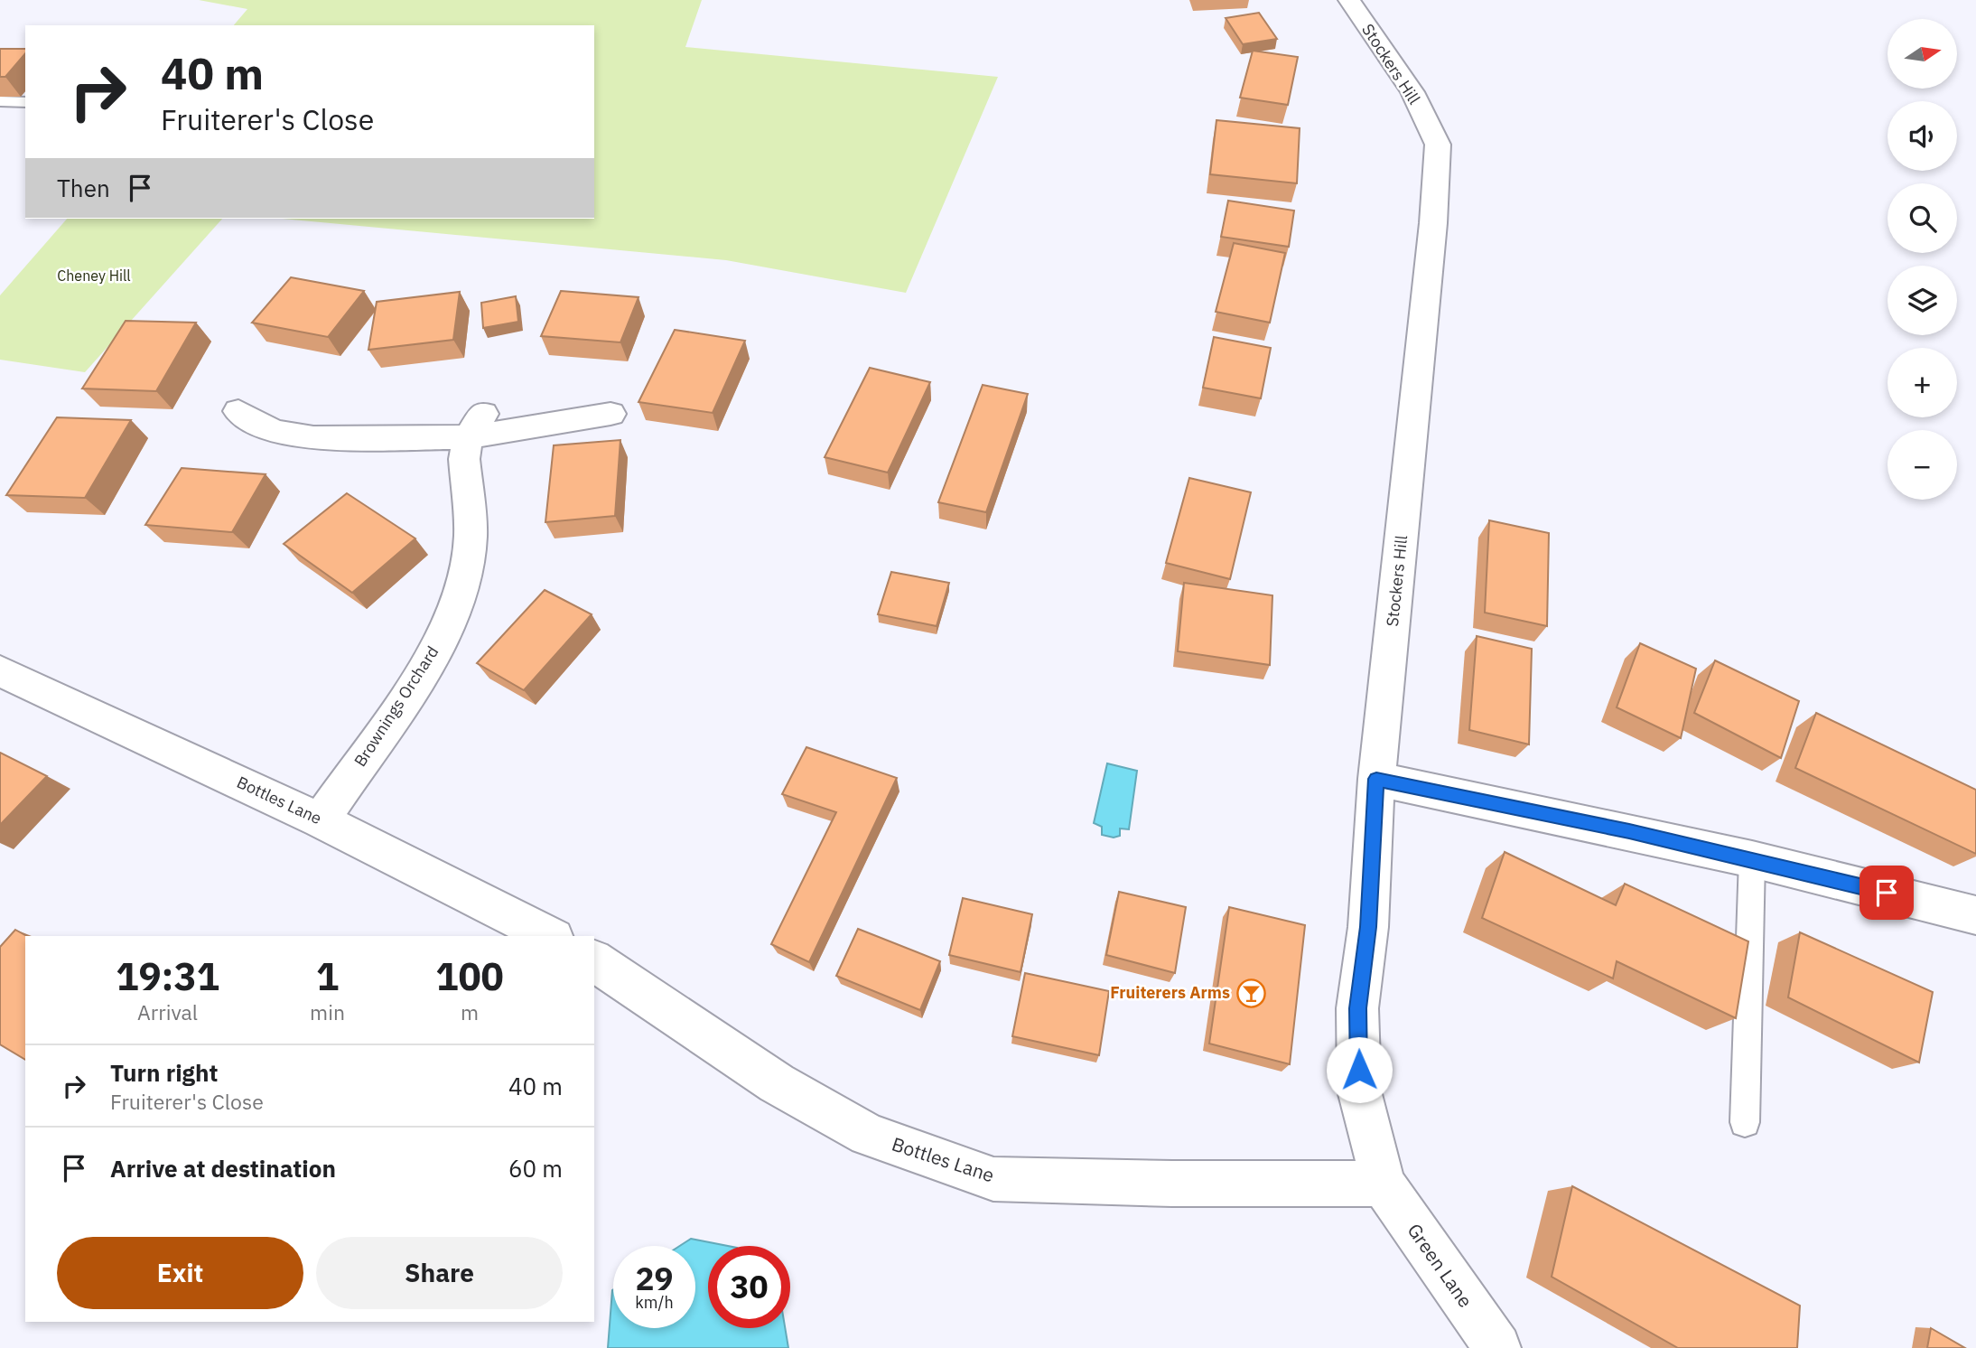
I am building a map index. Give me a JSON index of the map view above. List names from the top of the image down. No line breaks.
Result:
{"streets":{"street":["Stockers Hill","Brownings Orchard","Bottles Lane","Green Lane"]},"crossings":[["Stockers Hill","Bottles Lane"],["Stockers Hill","Green Lane"],["Brownings Orchard","Bottles Lane"],["Bottles Lane","Green Lane"]],"parks":["Cheney Hill"],"places":{"bar":["Fruiterers Arms"]},"north":"right","page":{"map_buttons":["+","−"],"turn":["40 m","Fruiterer's Close"],"then":"Then","eta":["19:31","Arrival","1","min","100","m"],"list":[{"name":"Turn right","note":"Fruiterer's Close","value":"40 m"},{"name":"Arrive at destination","value":"60 m"}],"buttons":["Exit","Share"],"speed":"29 km/h","limit":"30"}}
